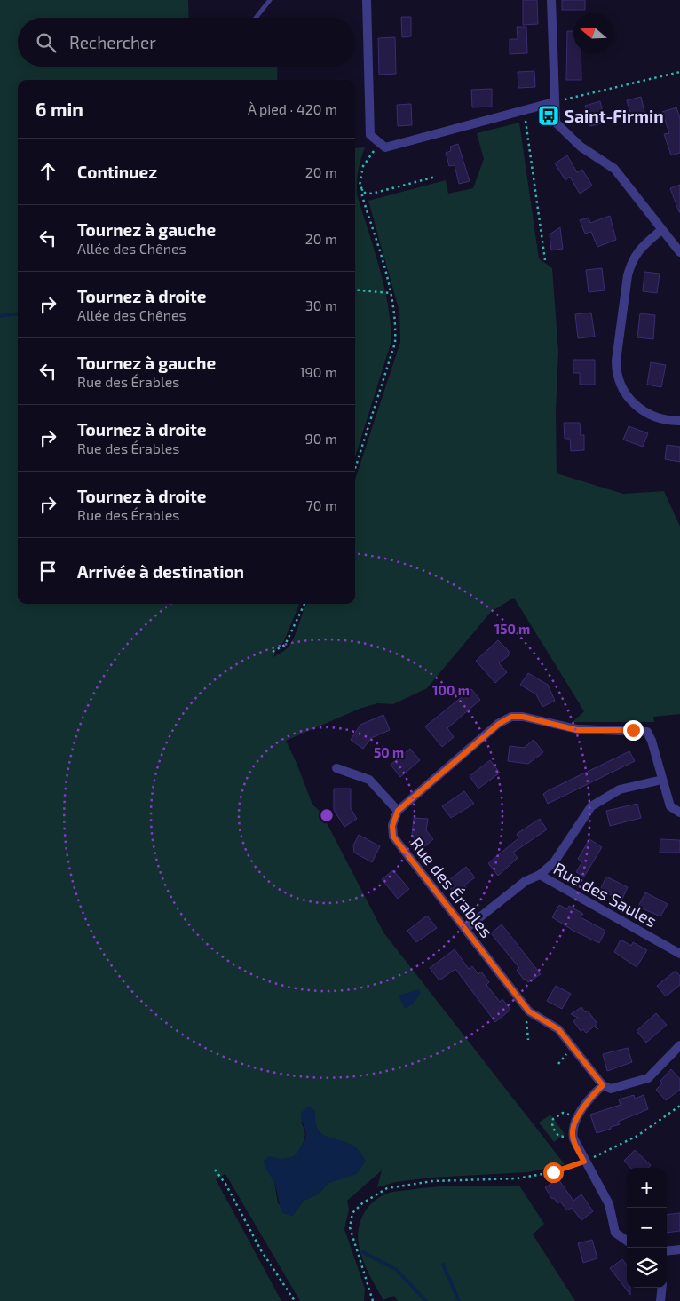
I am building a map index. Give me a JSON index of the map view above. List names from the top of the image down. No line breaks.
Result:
{"streets":{"street":["Rue des Érables","Rue des Saules"]},"places":{"bus stop":["Saint-Firmin"]},"north":"left","page":{"search":"Rechercher","heading":["6 min","À pied · 420 m"],"list":[["Continuez","20 m"],["Tournez à gauche","Allée des Chênes","20 m"],["Tournez à droite","Allée des Chênes","30 m"],["Tournez à gauche","Rue des Érables","190 m"],["Tournez à droite","Rue des Érables","90 m"],["Tournez à droite","Rue des Érables","70 m"],"Arrivée à destination"],"map_buttons":["+","−"]},"rings":["150 m","100 m","50 m"]}
